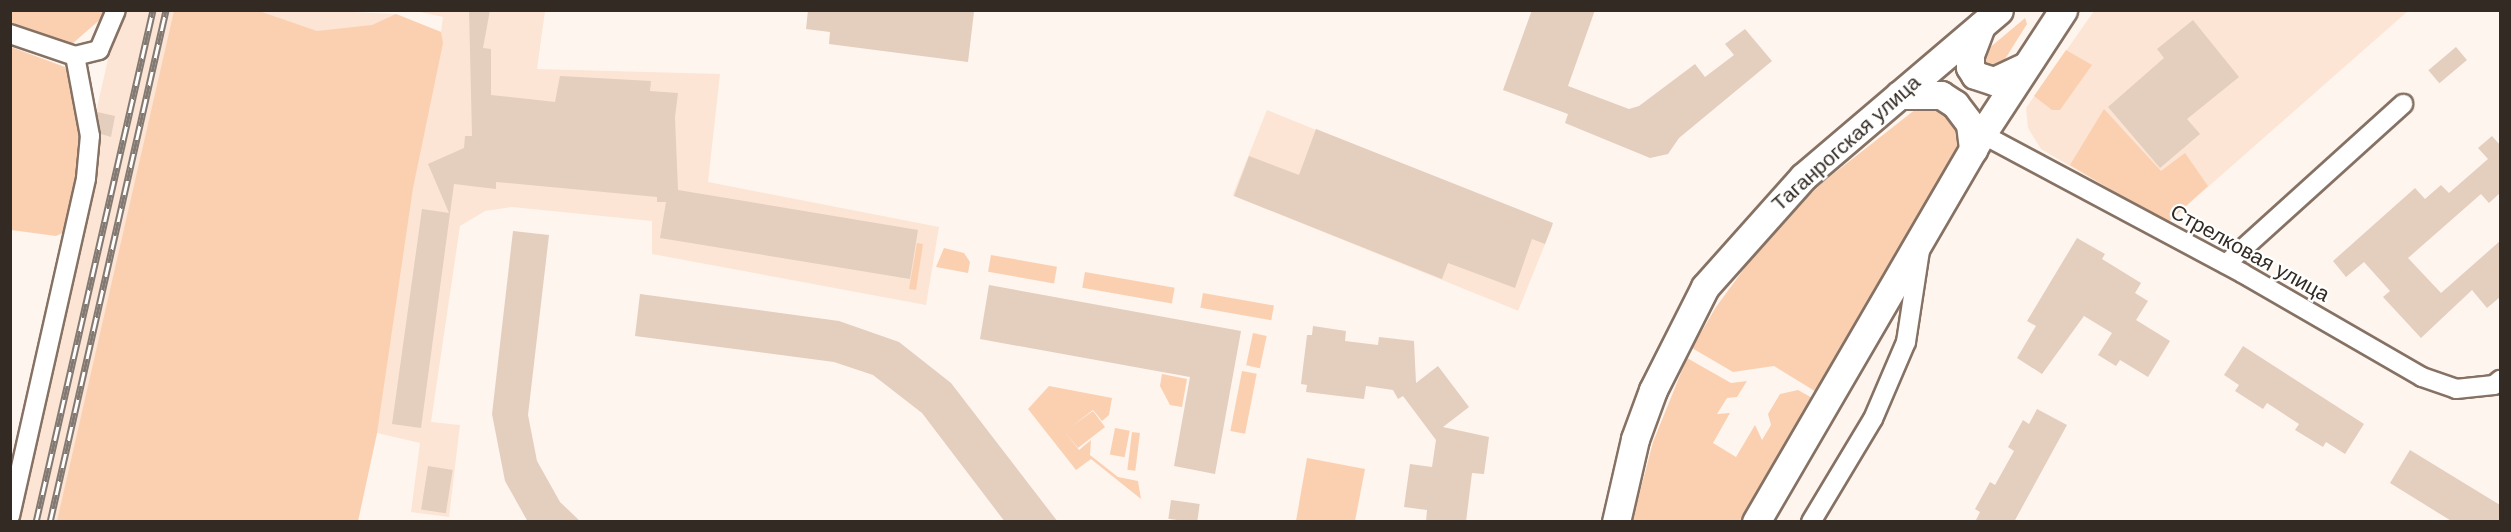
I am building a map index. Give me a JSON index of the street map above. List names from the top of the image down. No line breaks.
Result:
{"streets":{"main road":["Таганрогская улица"],"street":["Стрелковая улица"]}}
